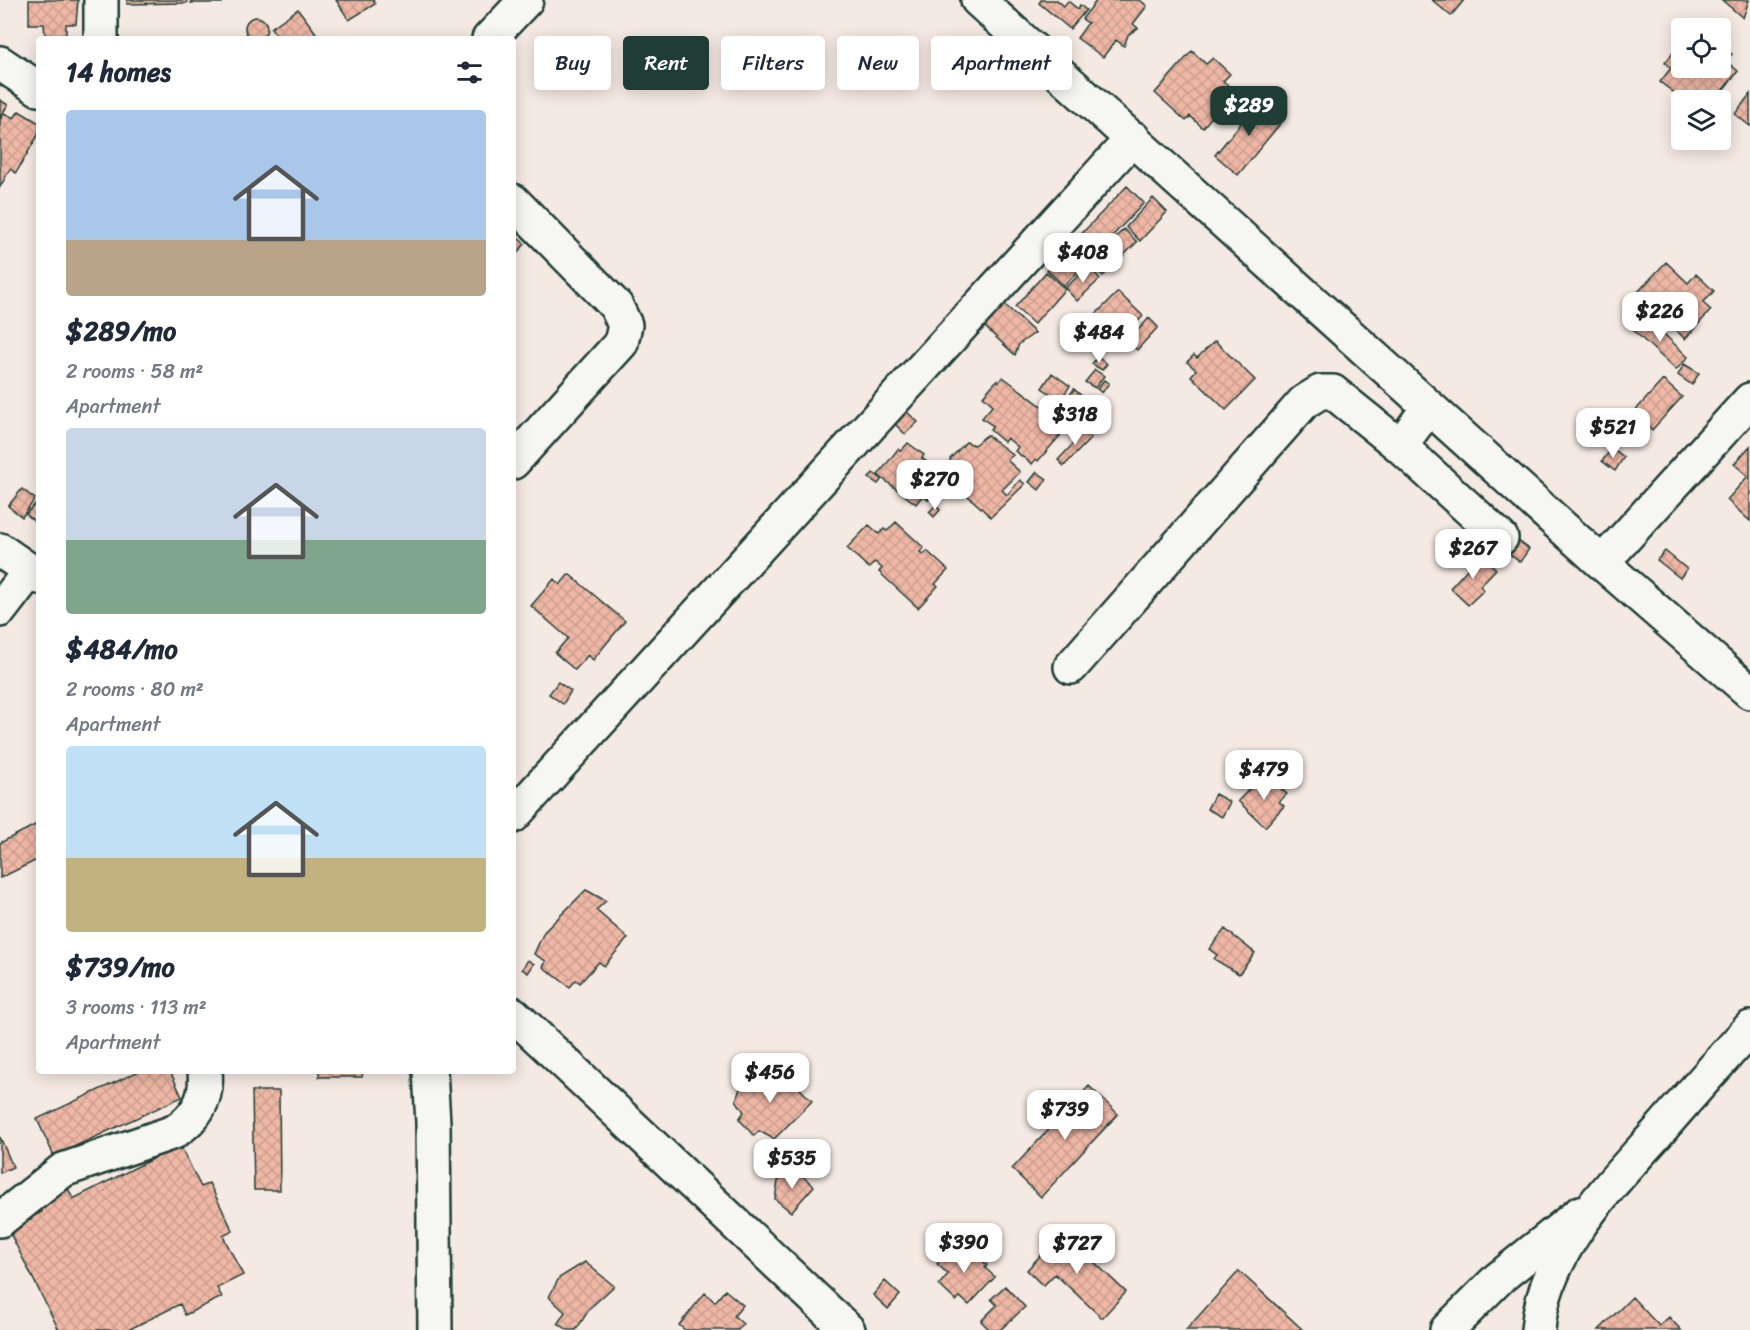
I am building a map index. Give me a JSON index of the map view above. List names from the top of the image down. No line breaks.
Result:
{"page":{"chip":["Buy","Rent","Filters","New","Apartment"],"heading":"14 homes","price":["$289","$408","$226","$484","$318","$521","$270","$267","$479","$456","$739","$535","$390","$727"],"list":[{"name":"$289/mo","note":"2 rooms · 58 m² · Apartment"},{"name":"$484/mo","note":"2 rooms · 80 m² · Apartment"},{"name":"$739/mo","note":"3 rooms · 113 m² · Apartment"}]}}
